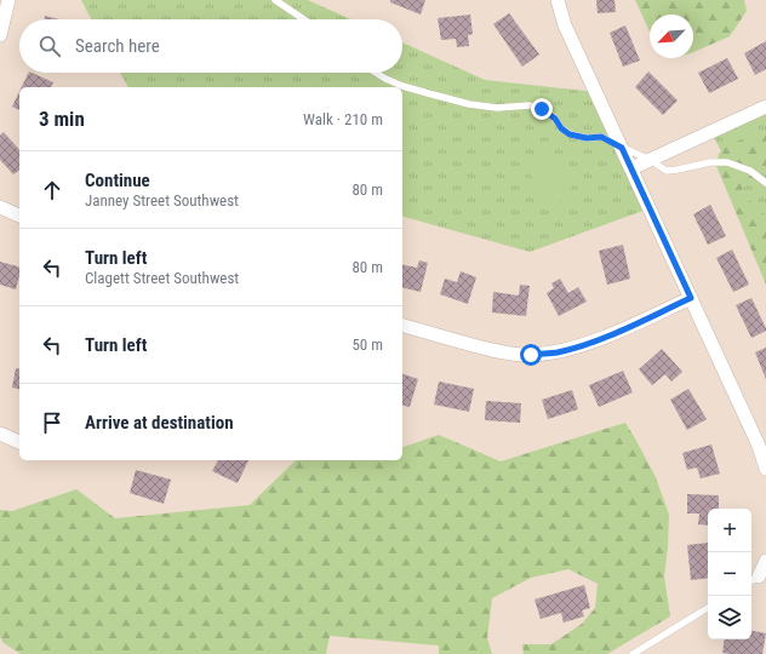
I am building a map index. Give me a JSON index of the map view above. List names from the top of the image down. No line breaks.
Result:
{"north":"bottom left","page":{"search":"Search here","heading":["3 min","Walk · 210 m"],"list":[["Continue","Janney Street Southwest","80 m"],["Turn left","Clagett Street Southwest","80 m"],["Turn left","50 m"],"Arrive at destination"],"map_buttons":["+","−"]}}
